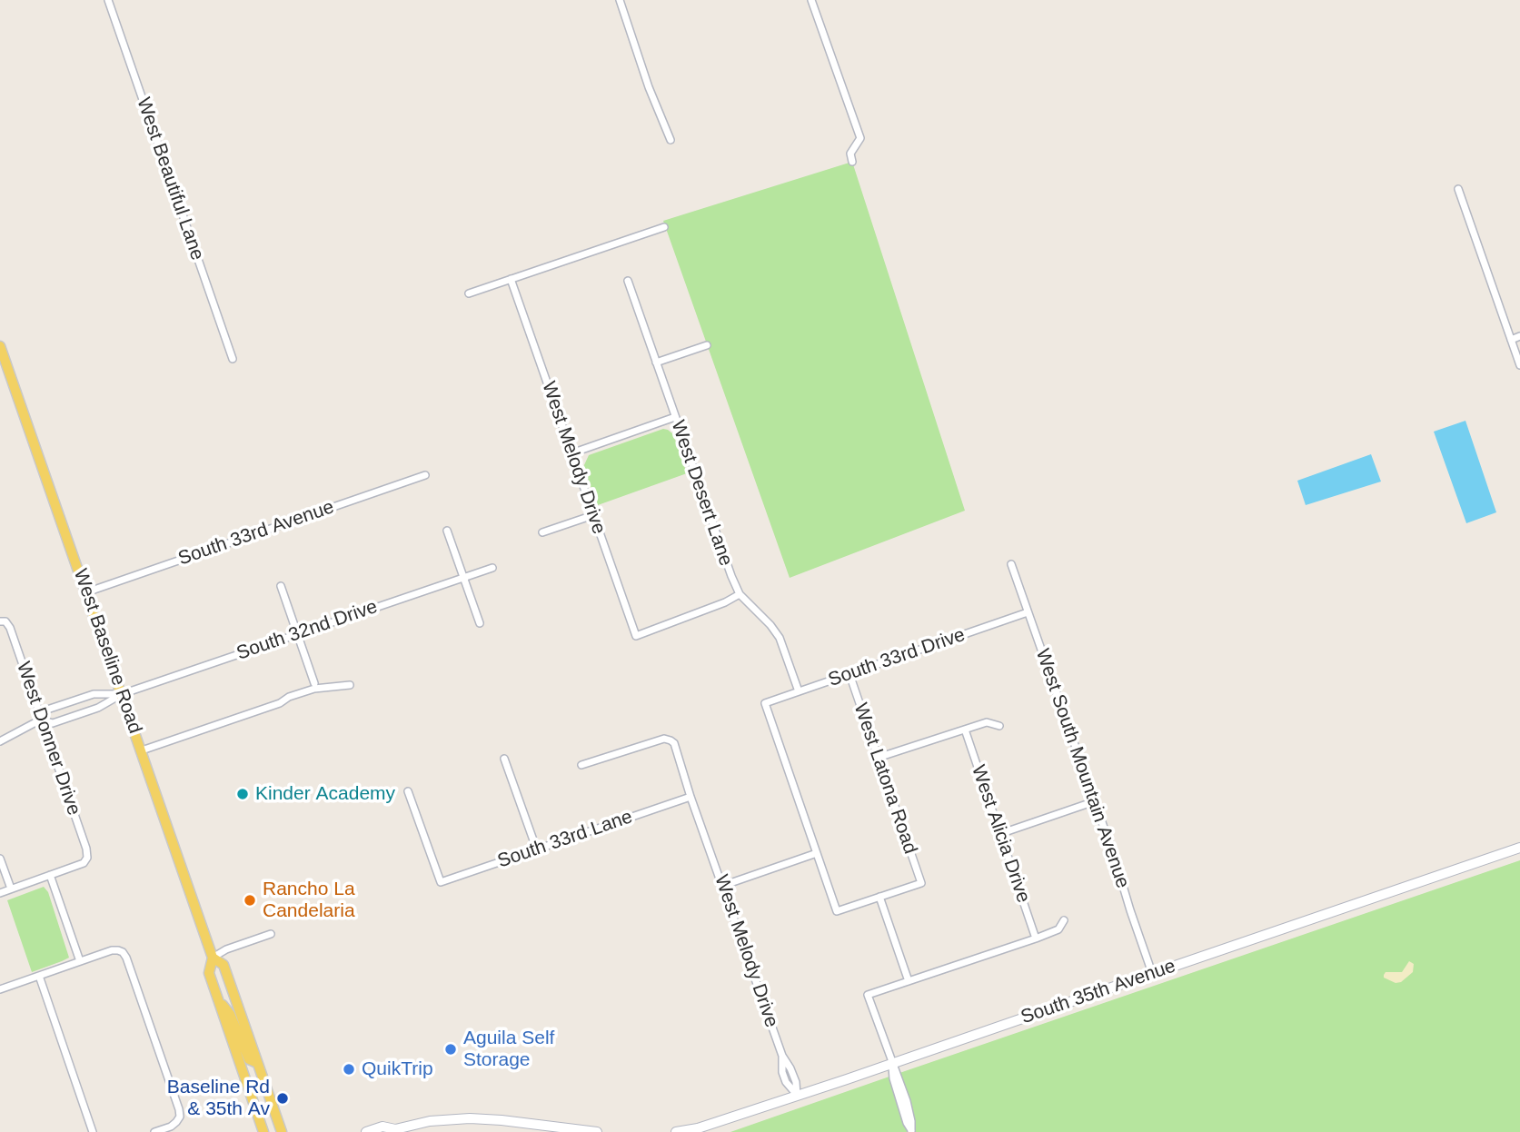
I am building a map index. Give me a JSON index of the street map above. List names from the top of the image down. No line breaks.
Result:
{"streets":{"main road":["West Baseline Road","South 35th Avenue"],"street":["West Beautiful Lane","West Melody Drive","West Desert Lane","South 33rd Avenue","South 32nd Drive","South 33rd Drive","West Donner Drive","West South Mountain Avenue","West Latona Road","West Alicia Drive","South 33rd Lane"]},"crossings":[["West Melody Drive","West Desert Lane"],["West Melody Drive","South 33rd Lane"],["West Melody Drive","South 35th Avenue"],["West Desert Lane","South 33rd Drive"],["South 33rd Avenue","West Baseline Road"],["South 32nd Drive","West Baseline Road"],["South 33rd Drive","West South Mountain Avenue"],["South 33rd Drive","West Latona Road"],["West South Mountain Avenue","South 35th Avenue"]],"places":["Kinder Academy","Rancho La Candelaria","Aguila Self Storage","QuikTrip","Baseline Rd & 35th Av"]}
